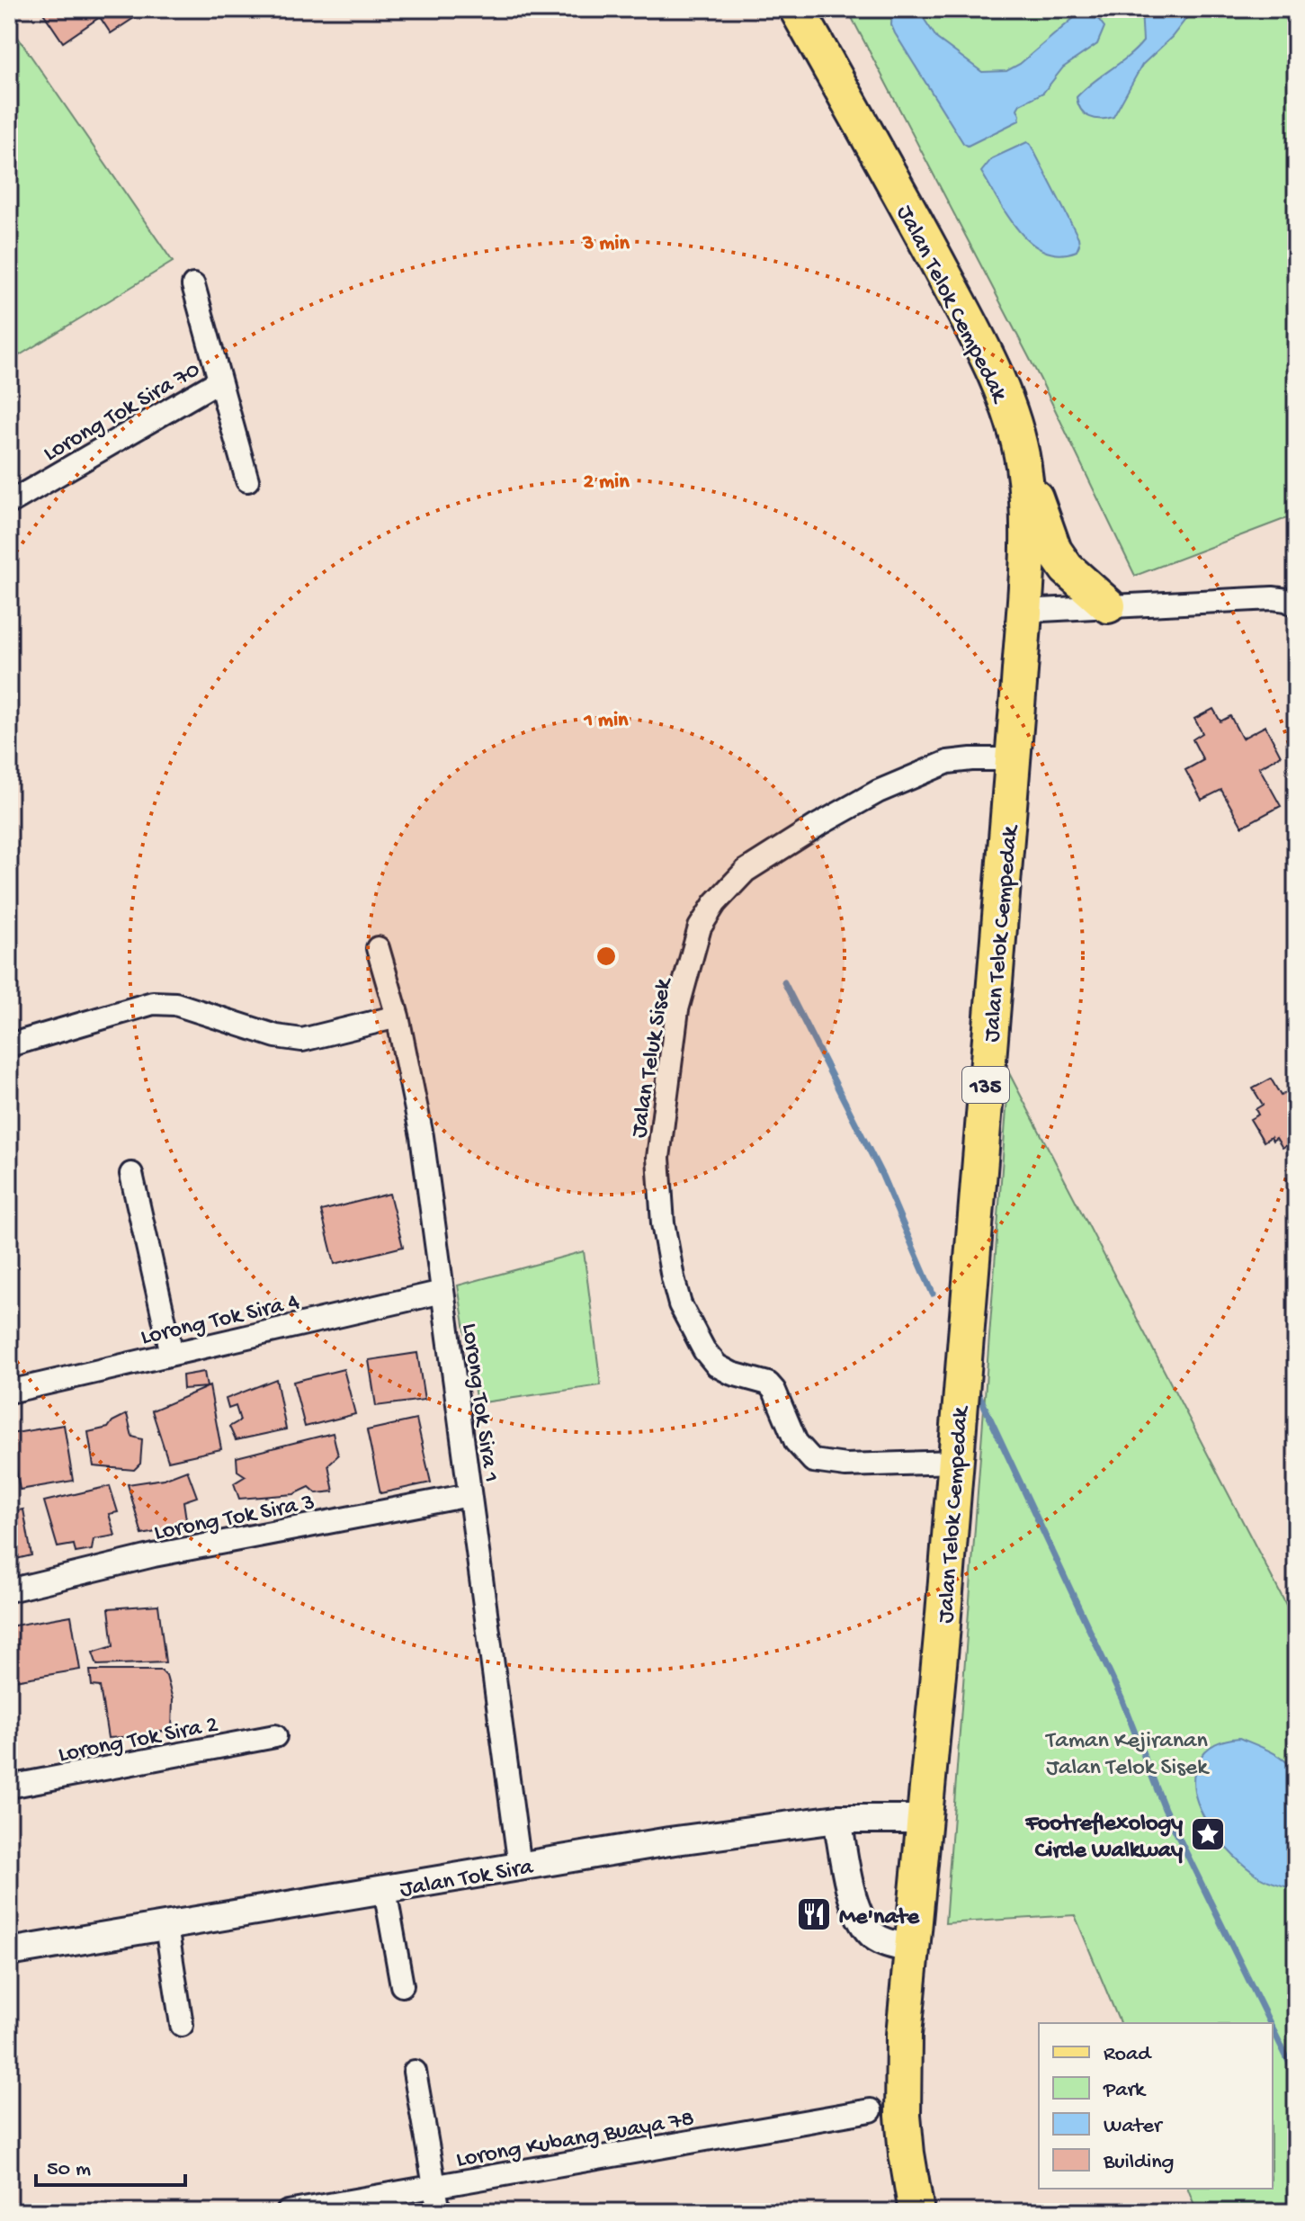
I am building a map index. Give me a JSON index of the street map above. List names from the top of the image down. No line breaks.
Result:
{"streets":{"main road":["Jalan Telok Cempedak","135"],"street":["Lorong Tok Sira 70","Jalan Teluk Sisek","Lorong Tok Sira 4","Lorong Tok Sira 1","Lorong Tok Sira 3","Lorong Tok Sira 2","Jalan Tok Sira","Lorong Kubang Buaya 78"]},"crossings":[["Jalan Telok Cempedak","Jalan Teluk Sisek"],["Jalan Telok Cempedak","Jalan Tok Sira"],["Lorong Tok Sira 4","Lorong Tok Sira 1"],["Lorong Tok Sira 1","Lorong Tok Sira 3"],["Lorong Tok Sira 1","Jalan Tok Sira"]],"parks":["Taman Kejiranan Jalan Telok Sisek"],"places":{"place":["Footreflexology Circle Walkway"],"restaurant":["Me'nate"]},"legend":["Road","Park","Water","Building"],"scale_bar":"50 m","rings":["3 min","2 min","1 min"]}
